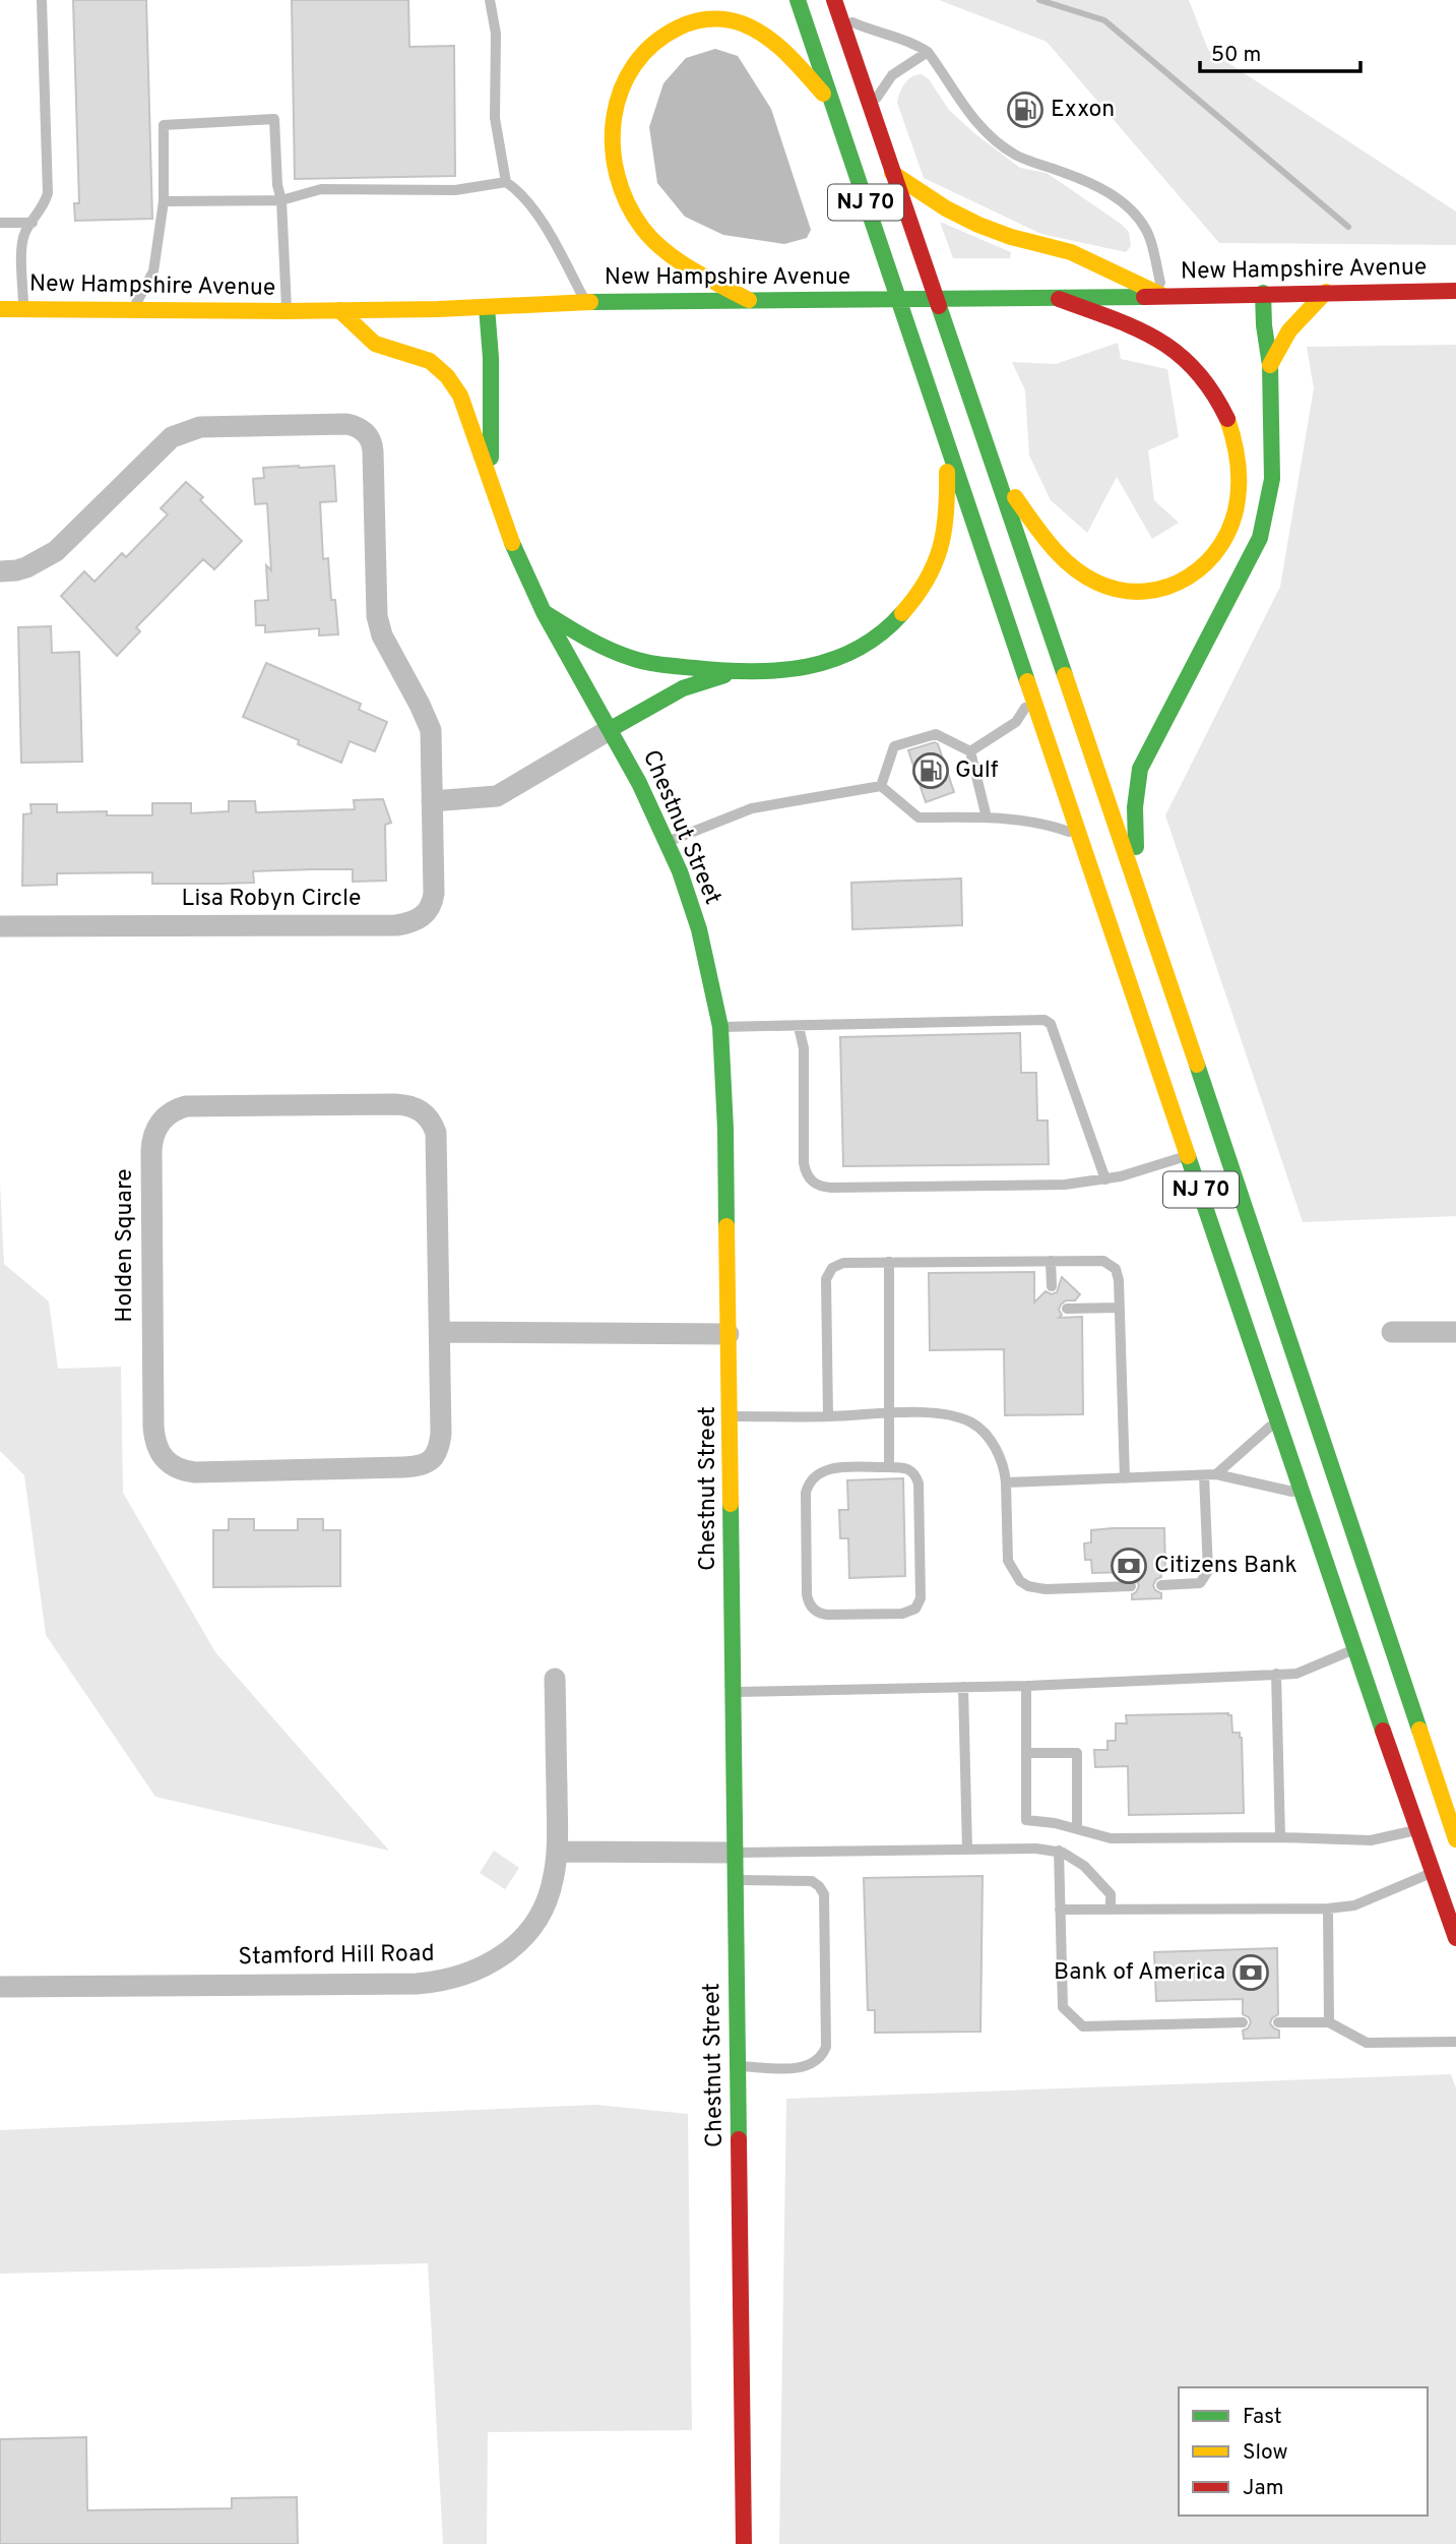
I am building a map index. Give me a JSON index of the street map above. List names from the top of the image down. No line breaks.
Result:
{"streets":{"main road":["NJ 70","New Hampshire Avenue","Chestnut Street"],"street":["Lisa Robyn Circle","Holden Square","Stamford Hill Road"]},"crossings":[["NJ 70","New Hampshire Avenue"],["New Hampshire Avenue","Chestnut Street"]],"places":{"fuel station":["Exxon","Gulf"],"bank":["Citizens Bank","Bank of America"]},"legend":["Fast","Slow","Jam"],"scale_bar":"50 m"}
